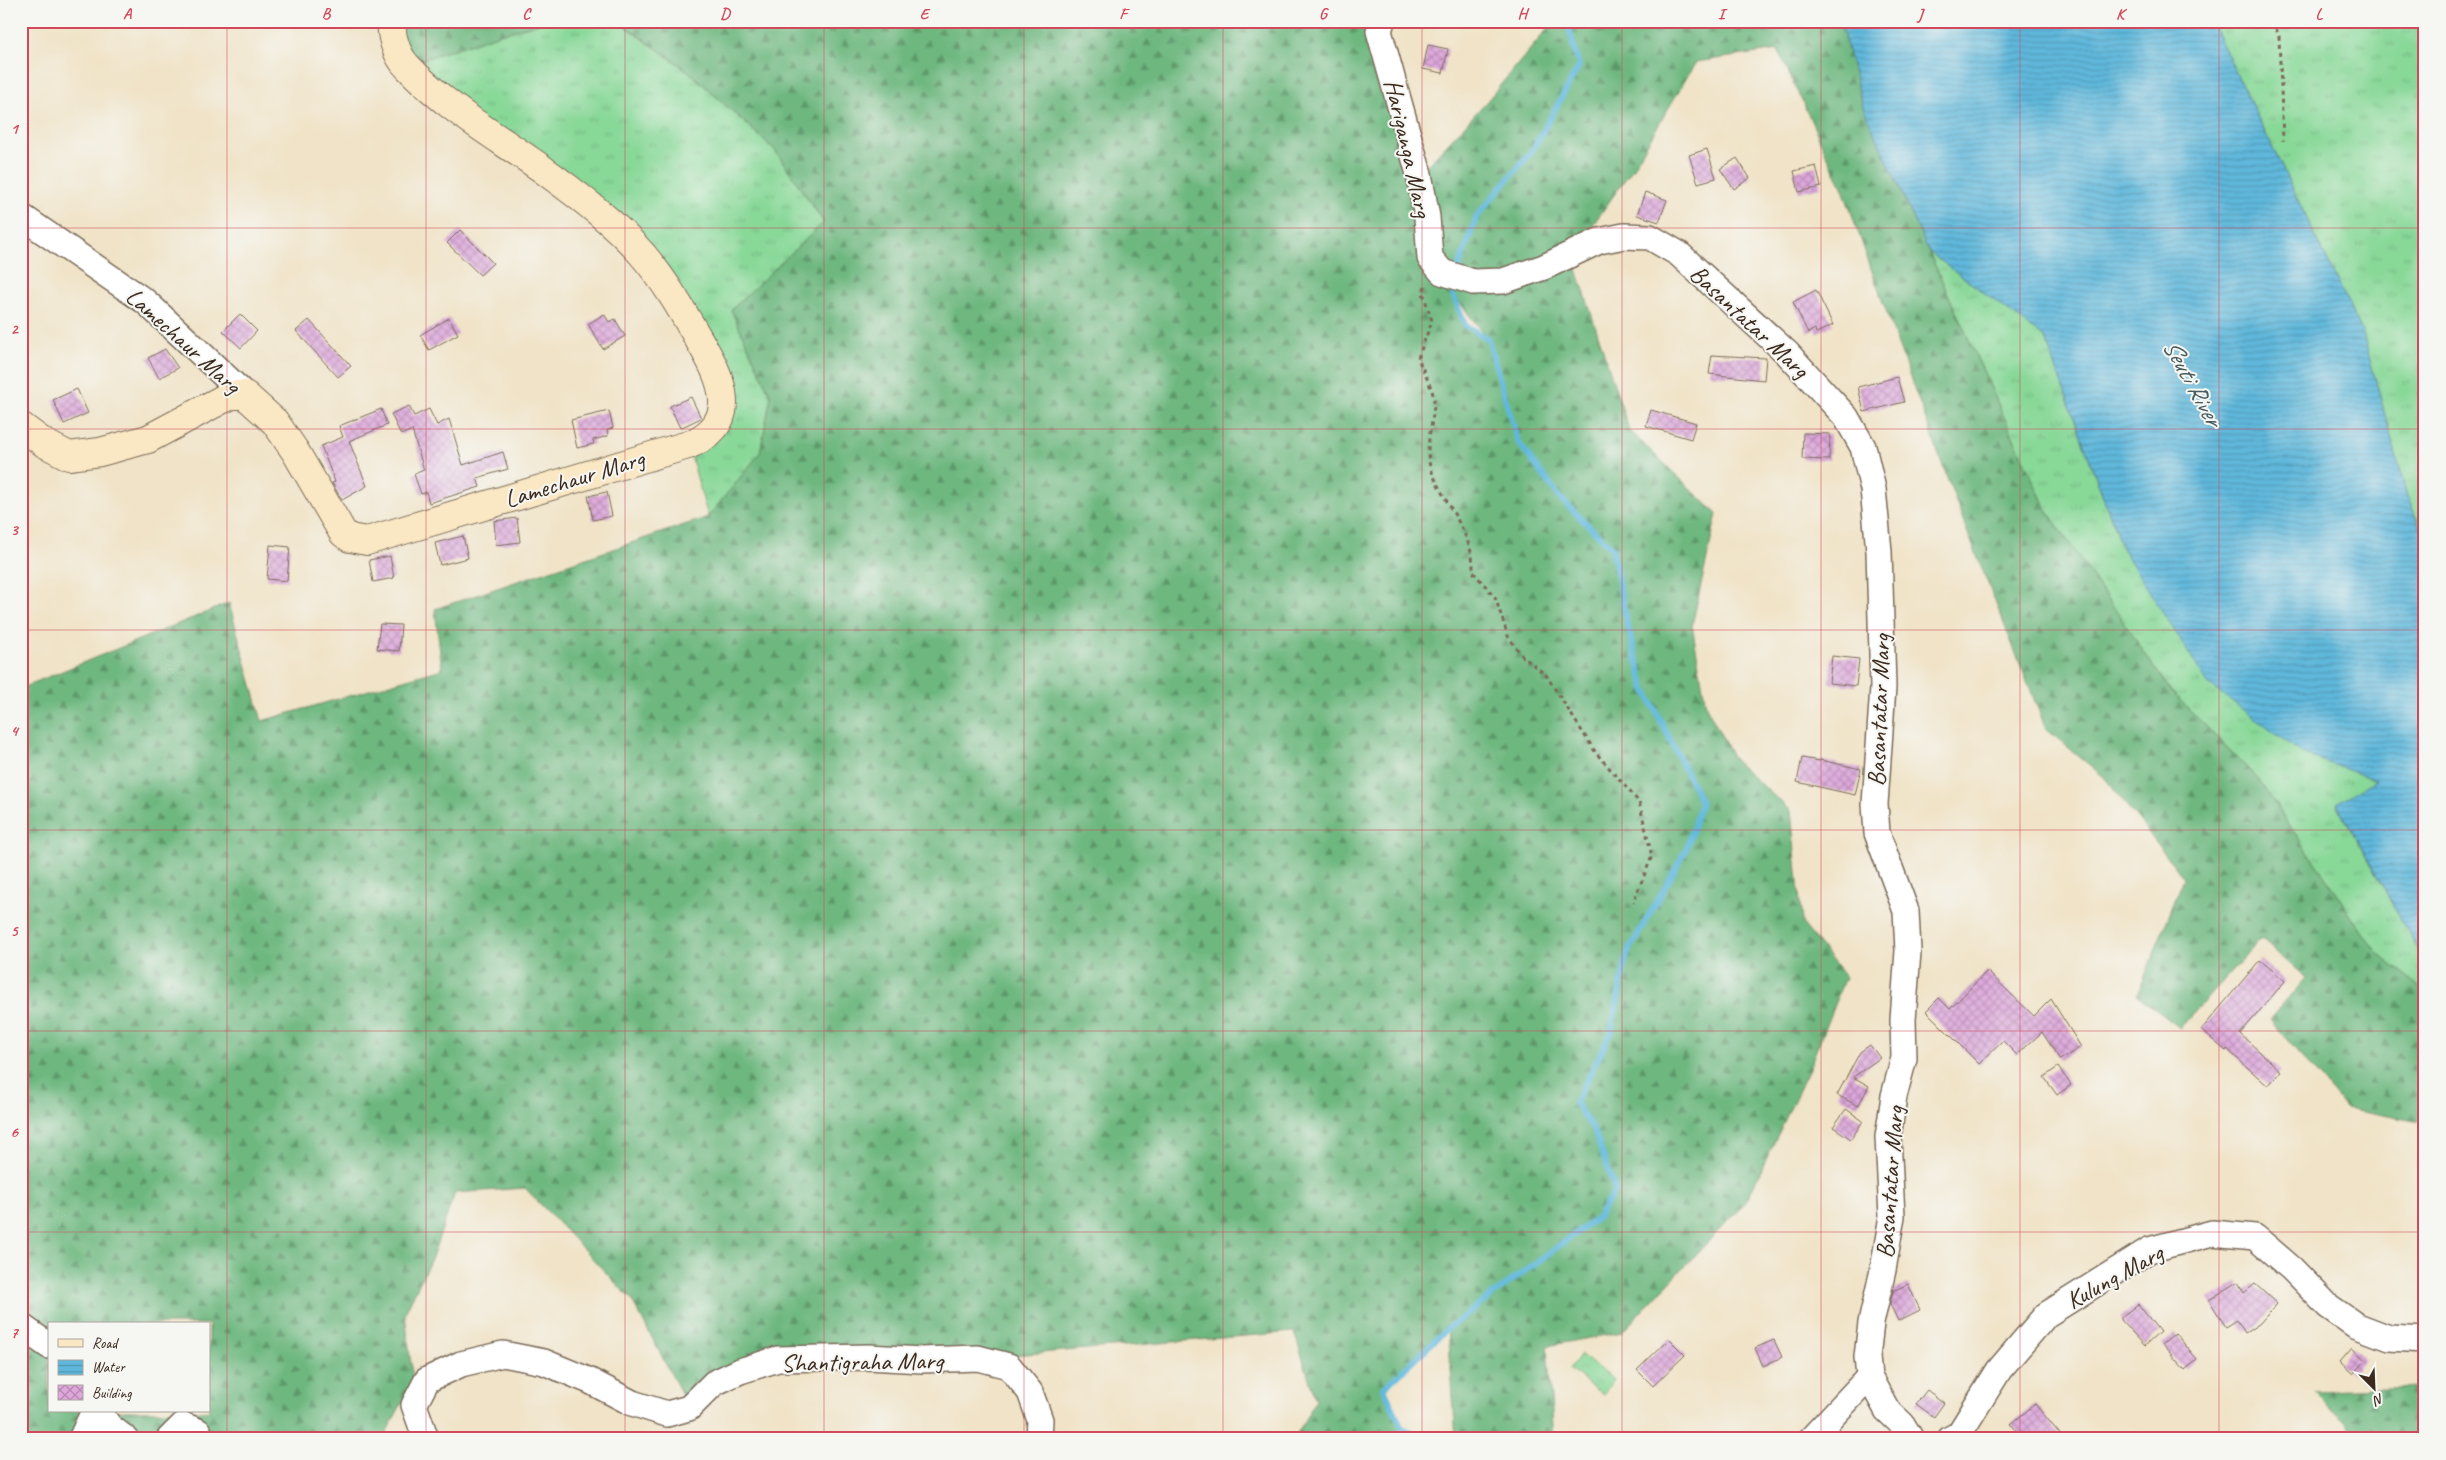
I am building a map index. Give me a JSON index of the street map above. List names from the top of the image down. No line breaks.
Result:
{"streets":{"street":["Hariganga Marg","Basantatar Marg","Lamechaur Marg","Kulung Marg","Shantigraha Marg"]},"crossings":[["Hariganga Marg","Basantatar Marg"]],"water":["Seuti River"],"legend":["Road","Water","Building"],"north":"bottom right","grid":{"columns":["A","B","C","D","E","F","G","H","I","J","K","L"],"rows":["1","2","3","4","5","6","7"]}}
